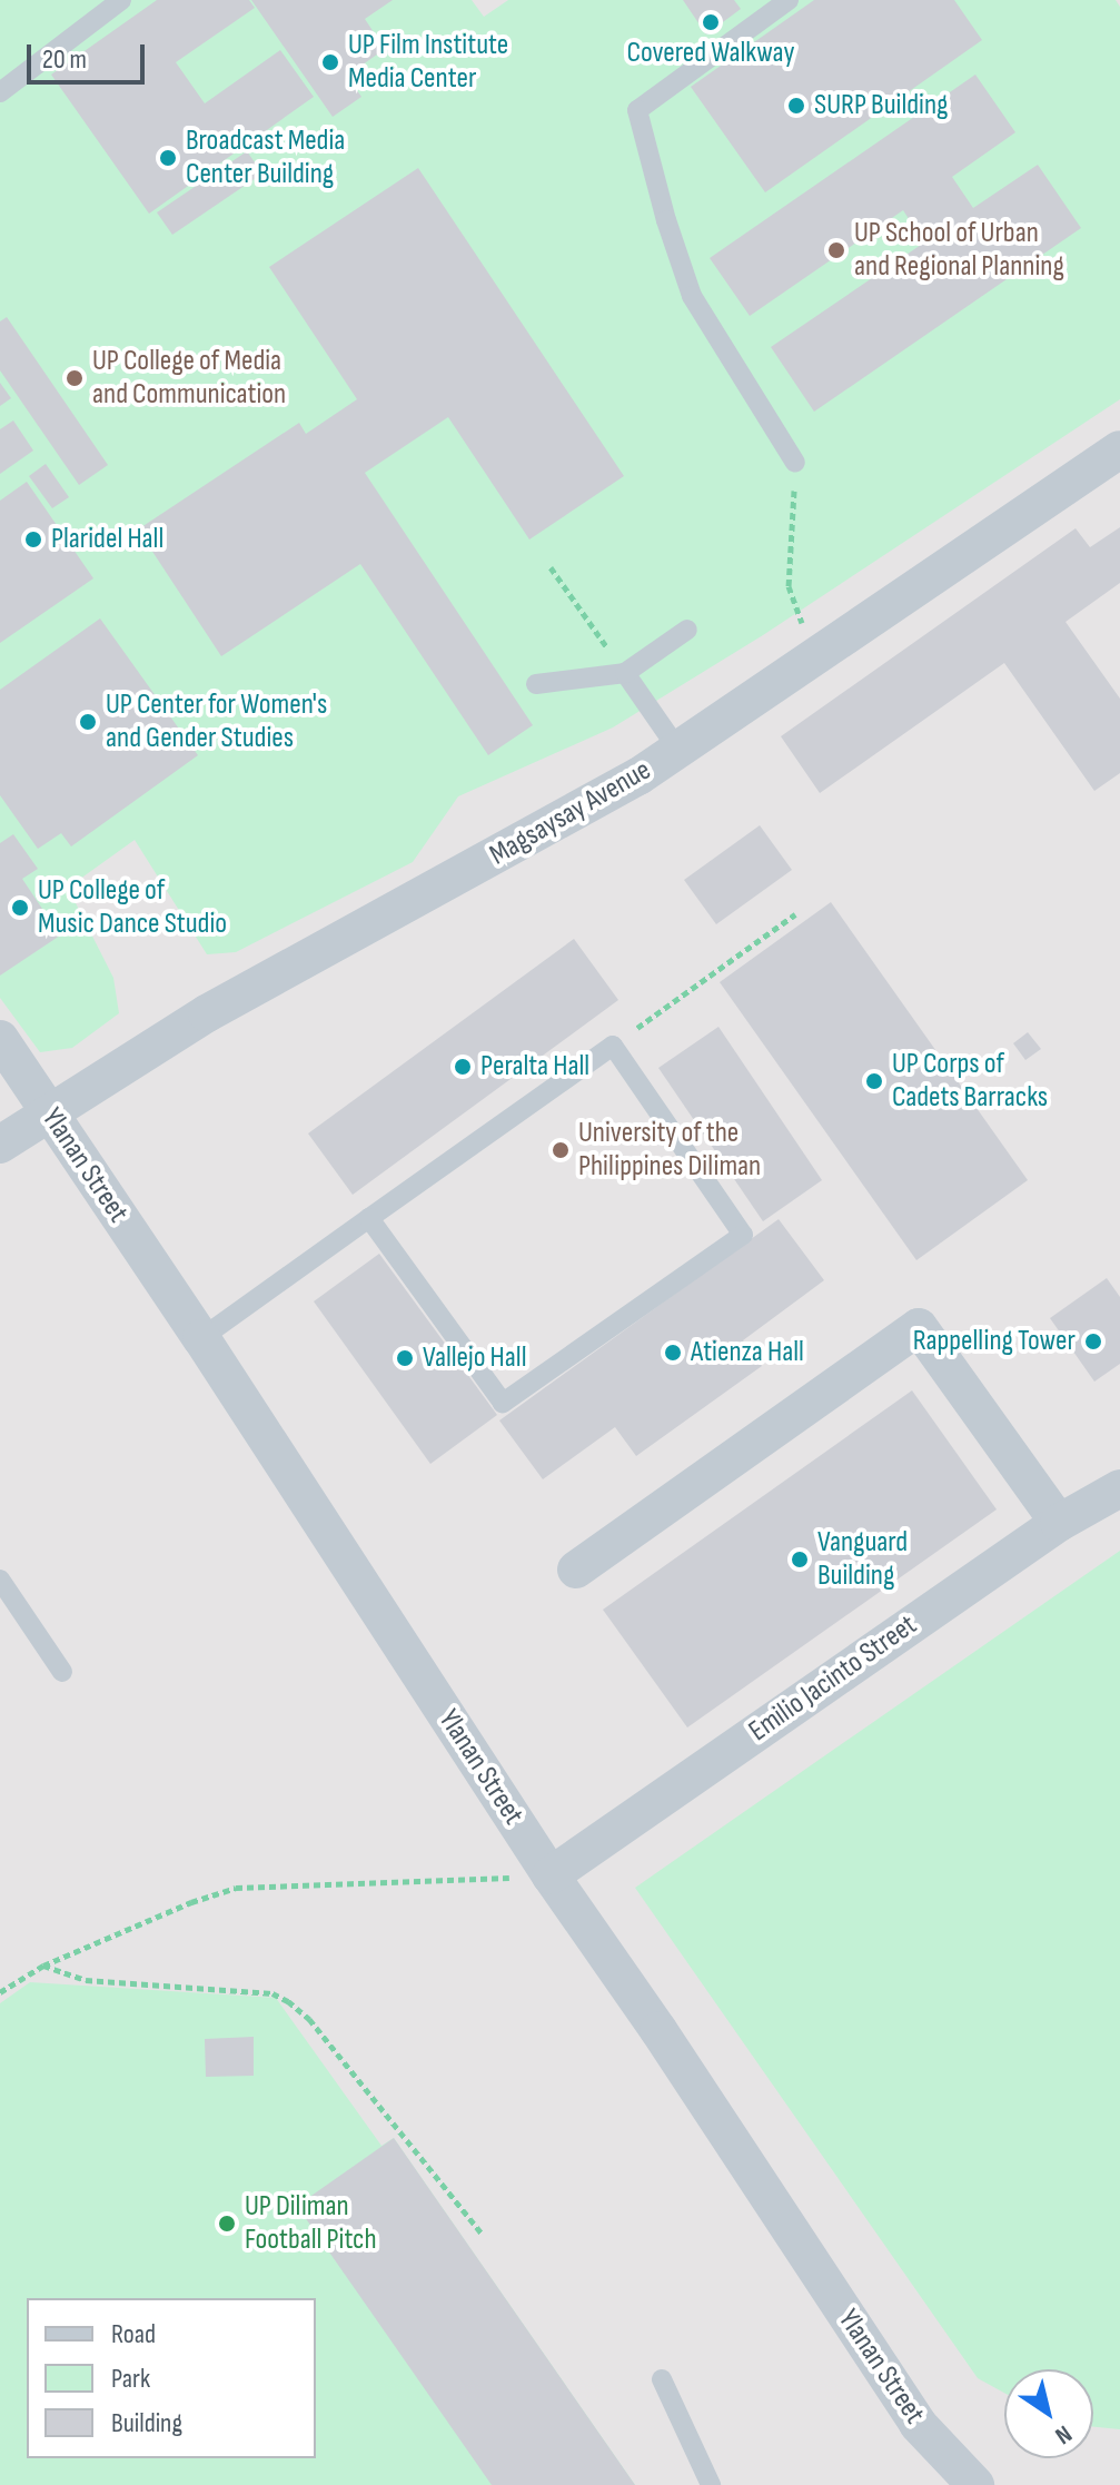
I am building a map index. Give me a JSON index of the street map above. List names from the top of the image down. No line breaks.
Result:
{"streets":{"street":["Magsaysay Avenue","Ylanan Street","Emilio Jacinto Street"]},"crossings":[["Magsaysay Avenue","Ylanan Street"],["Ylanan Street","Emilio Jacinto Street"]],"places":["Covered Walkway","UP Film Institute Media Center","SURP Building","Broadcast Media Center Building","UP School of Urban and Regional Planning","UP College of Media and Communication","Plaridel Hall","UP Center for Women's and Gender Studies","UP College of Music Dance Studio","Peralta Hall","UP Corps of Cadets Barracks","University of the Philippines Diliman","Rappelling Tower","Atienza Hall","Vallejo Hall","Vanguard Building","UP Diliman Football Pitch"],"legend":["Road","Park","Building"],"scale_bar":"20 m","north":"bottom right"}
